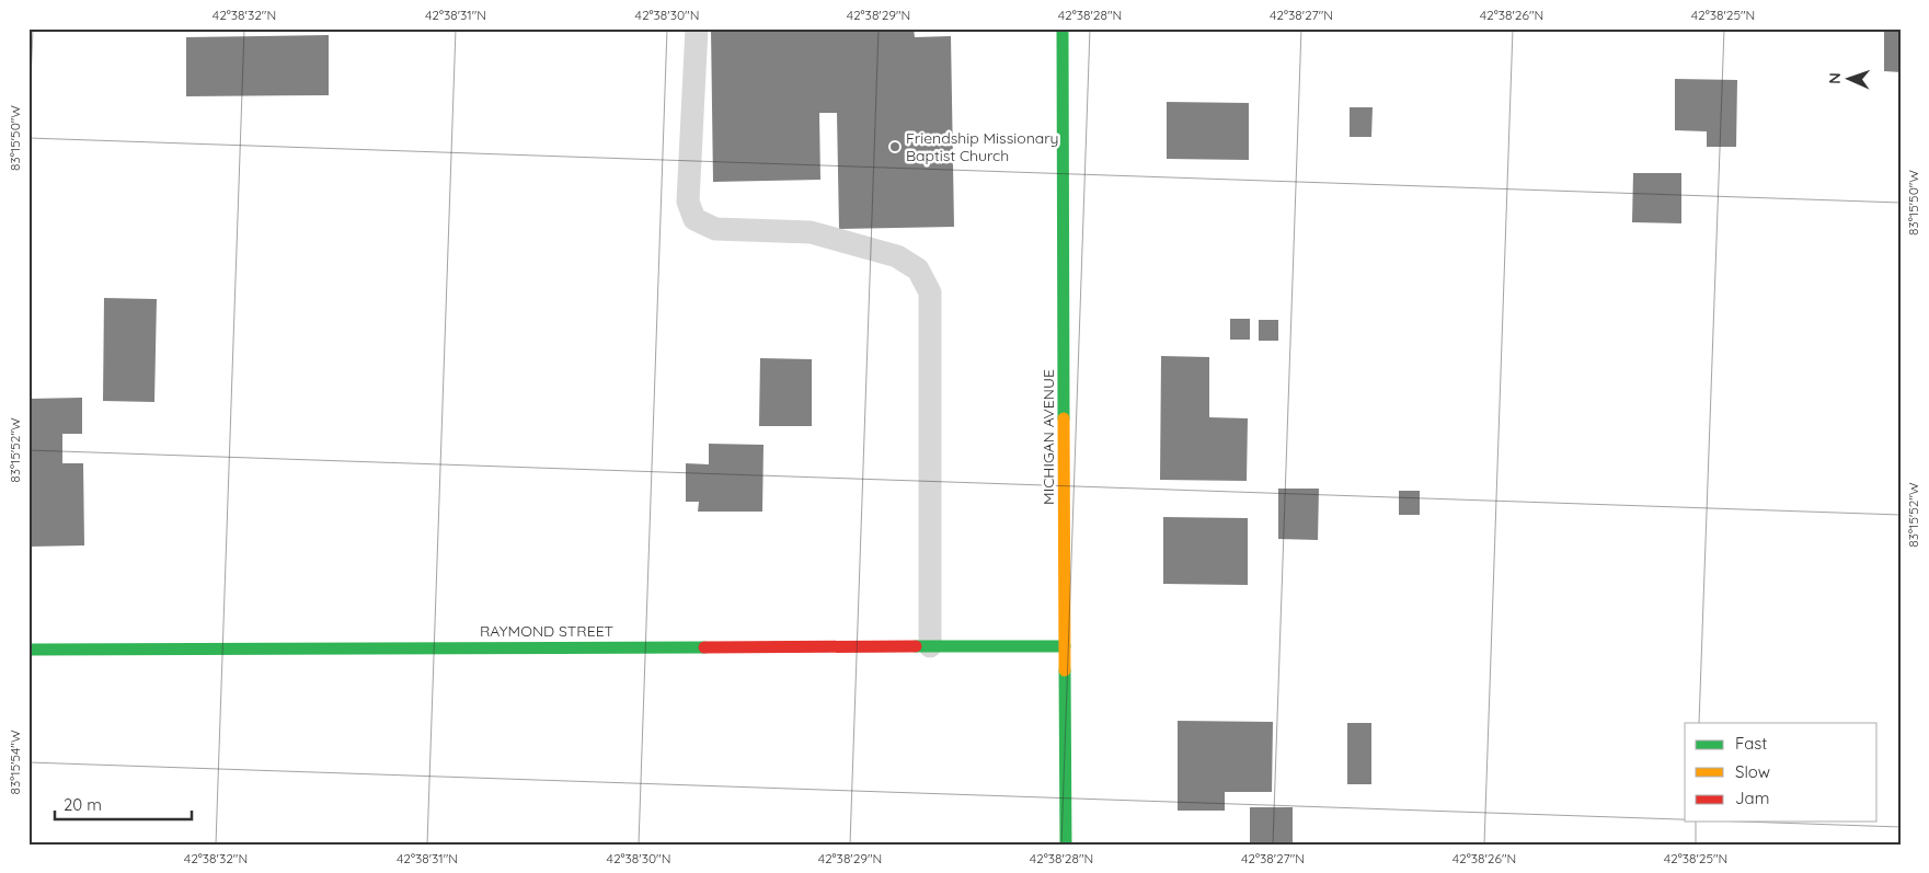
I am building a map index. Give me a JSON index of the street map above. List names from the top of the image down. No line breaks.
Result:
{"streets":{"street":["MICHIGAN AVENUE","RAYMOND STREET"]},"crossings":[["MICHIGAN AVENUE","RAYMOND STREET"]],"places":["Friendship Missionary Baptist Church"],"legend":["Fast","Slow","Jam"],"scale_bar":"20 m","north":"left","coordinates":["42°38'32\"N","42°38'31\"N","42°38'30\"N","42°38'29\"N","42°38'28\"N","42°38'27\"N","42°38'26\"N","42°38'25\"N","83°15'50\"W","83°15'52\"W","83°15'54\"W"]}
